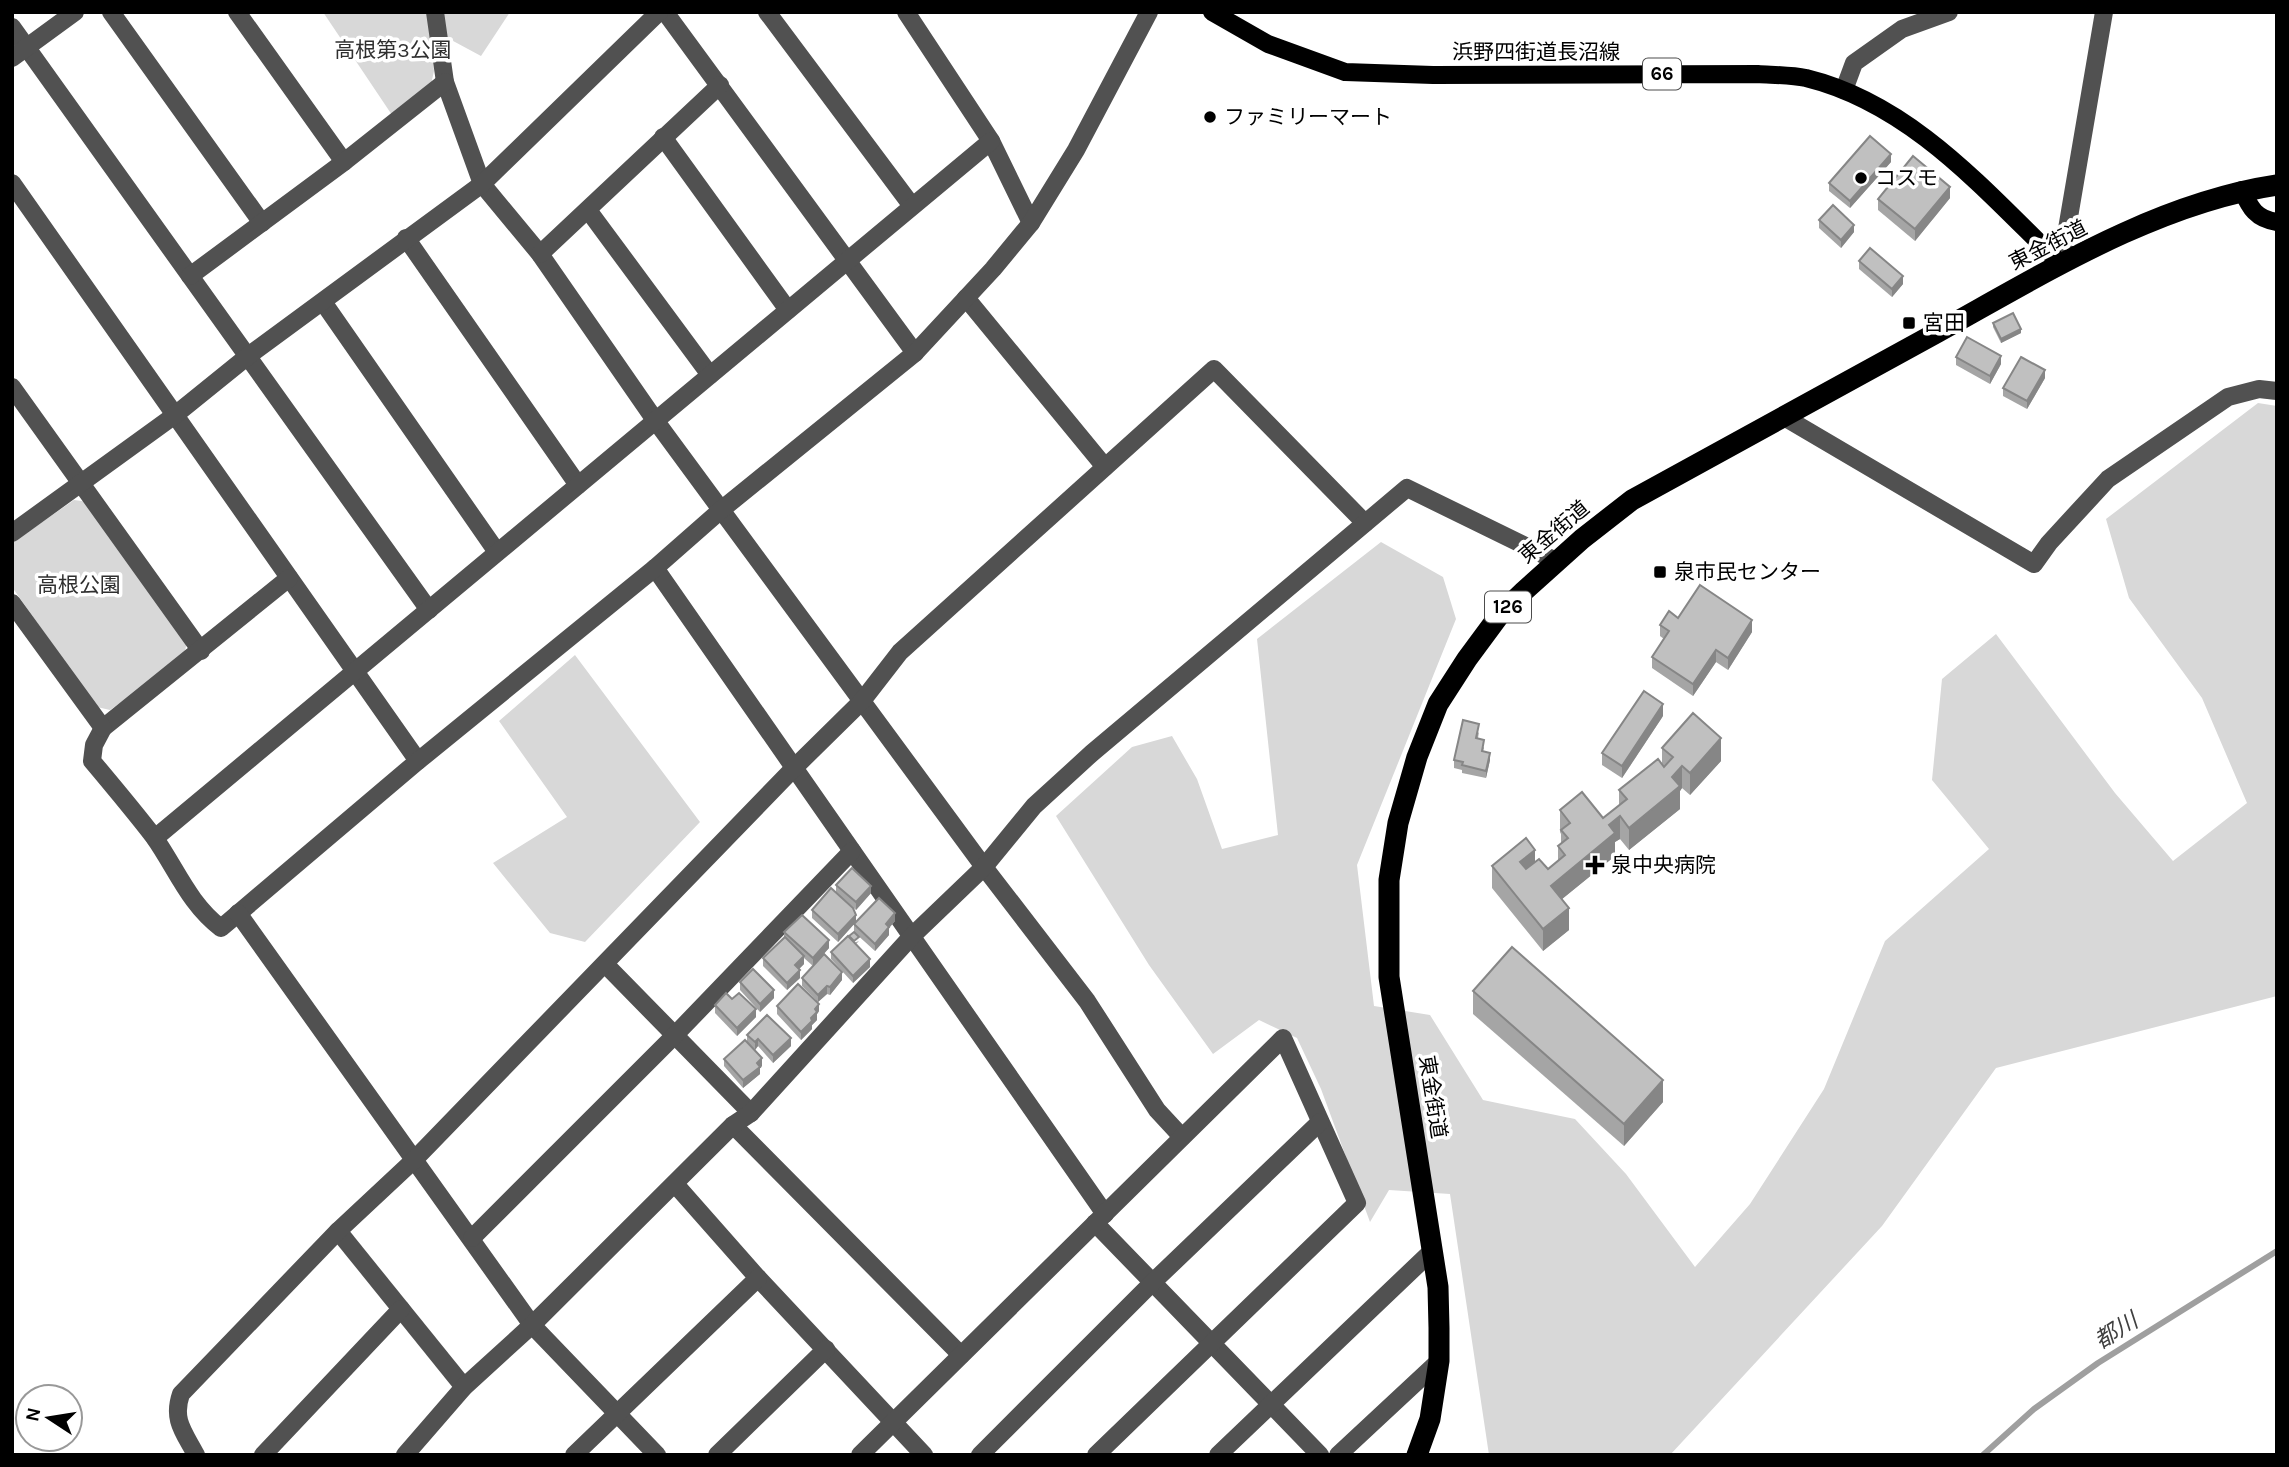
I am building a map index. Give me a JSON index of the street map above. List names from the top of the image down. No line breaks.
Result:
{"streets":{"highway":["東金街道","126"],"main road":["浜野四街道長沼線","66"]},"crossings":[["浜野四街道長沼線","東金街道"]],"water":["都川"],"parks":["高根第3公園","高根公園"],"places":{"other":["ファミリーマート","コスモ"],"transit":["宮田","泉市民センター"],"health":["泉中央病院"]},"north":"left"}
